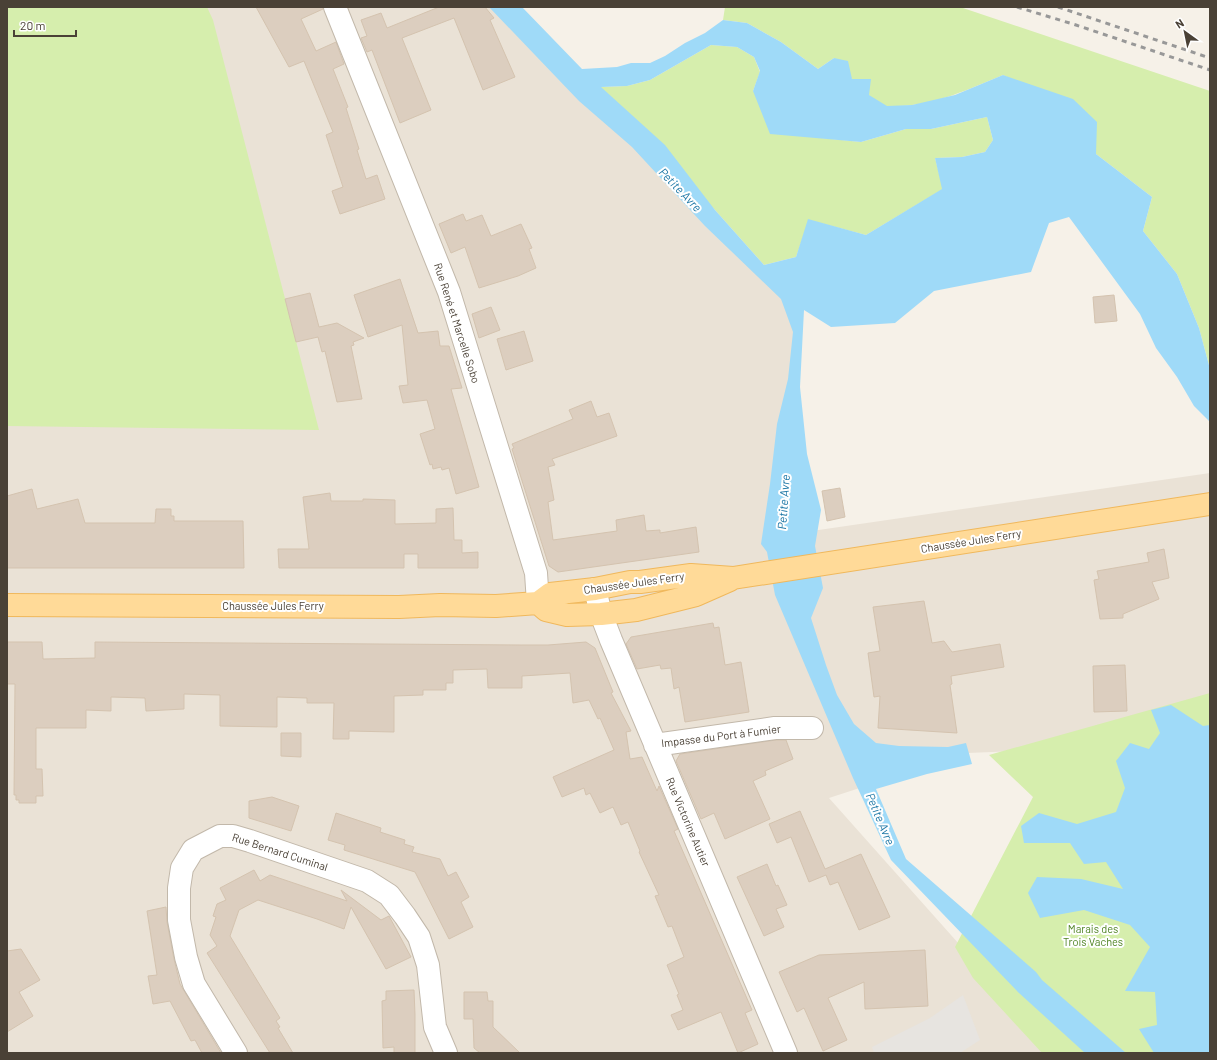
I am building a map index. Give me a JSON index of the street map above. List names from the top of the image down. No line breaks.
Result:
{"streets":{"main road":["Chaussée Jules Ferry"],"street":["Rue René et Marcelle Sobo","Impasse du Port à Fumier","Rue Victorine Autier","Rue Bernard Cuminal"]},"crossings":[["Rue René et Marcelle Sobo","Chaussée Jules Ferry"],["Chaussée Jules Ferry","Rue Victorine Autier"],["Impasse du Port à Fumier","Rue Victorine Autier"]],"water":["Petite Avre"],"parks":["Marais des Trois Vaches"],"scale_bar":"20 m","north":"top left"}
